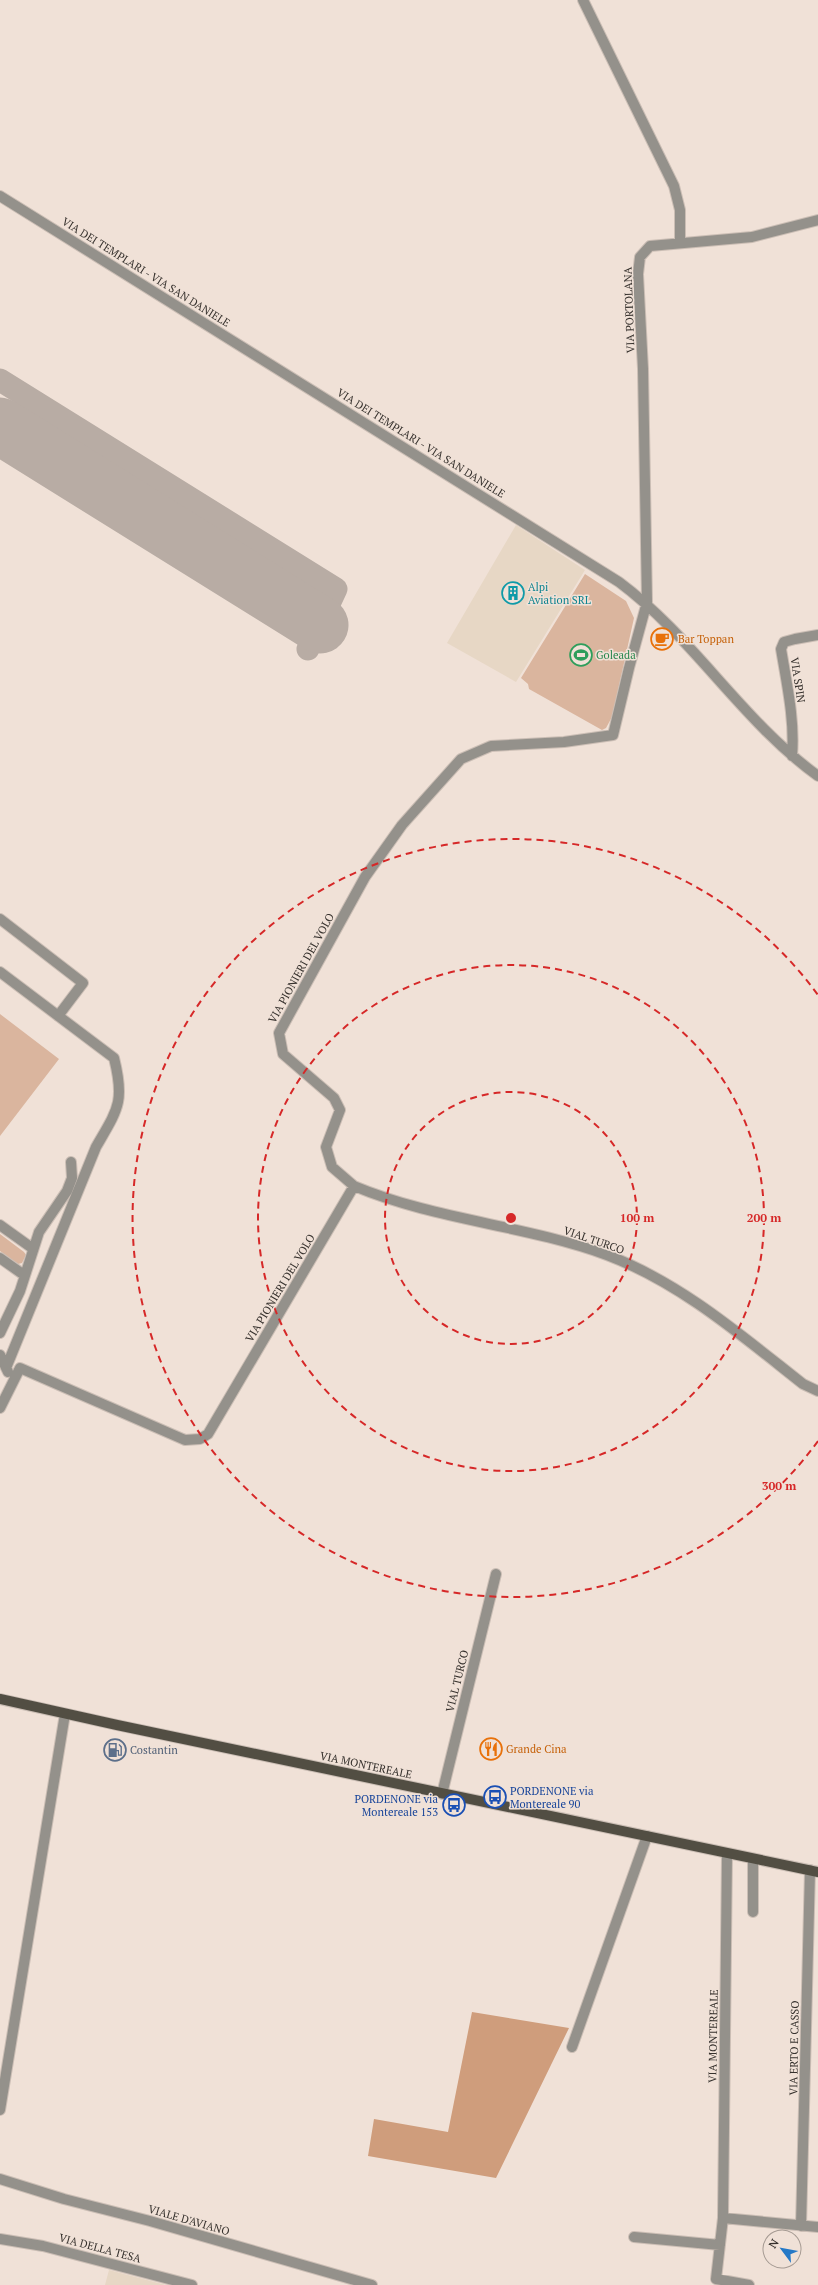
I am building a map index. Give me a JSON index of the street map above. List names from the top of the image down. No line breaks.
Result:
{"streets":{"main road":["VIA MONTEREALE"],"street":["VIA DEI TEMPLARI - VIA SAN DANIELE","VIA PORTOLANA","VIA SPIN","VIA PIONIERI DEL VOLO","VIAL TURCO","VIA ERTO E CASSO","VIALE D'AVIANO","VIA DELLA TESA"]},"crossings":[["VIA DEI TEMPLARI - VIA SAN DANIELE","VIA PORTOLANA"],["VIA DEI TEMPLARI - VIA SAN DANIELE","VIA SPIN"],["VIA DEI TEMPLARI - VIA SAN DANIELE","VIA PIONIERI DEL VOLO"],["VIA PORTOLANA","VIA PIONIERI DEL VOLO"],["VIA PIONIERI DEL VOLO","VIAL TURCO"],["VIAL TURCO","VIA MONTEREALE"],["VIA MONTEREALE","VIA ERTO E CASSO"]],"places":{"building":["Alpi Aviation SRL"],"cafe":["Bar Toppan"],"sports":["Goleada"],"restaurant":["Grande Cina"],"fuel station":["Costantin"],"bus stop":["PORDENONE via Montereale 90","PORDENONE via Montereale 153"]},"north":"top left","rings":["100 m","200 m","300 m"]}
